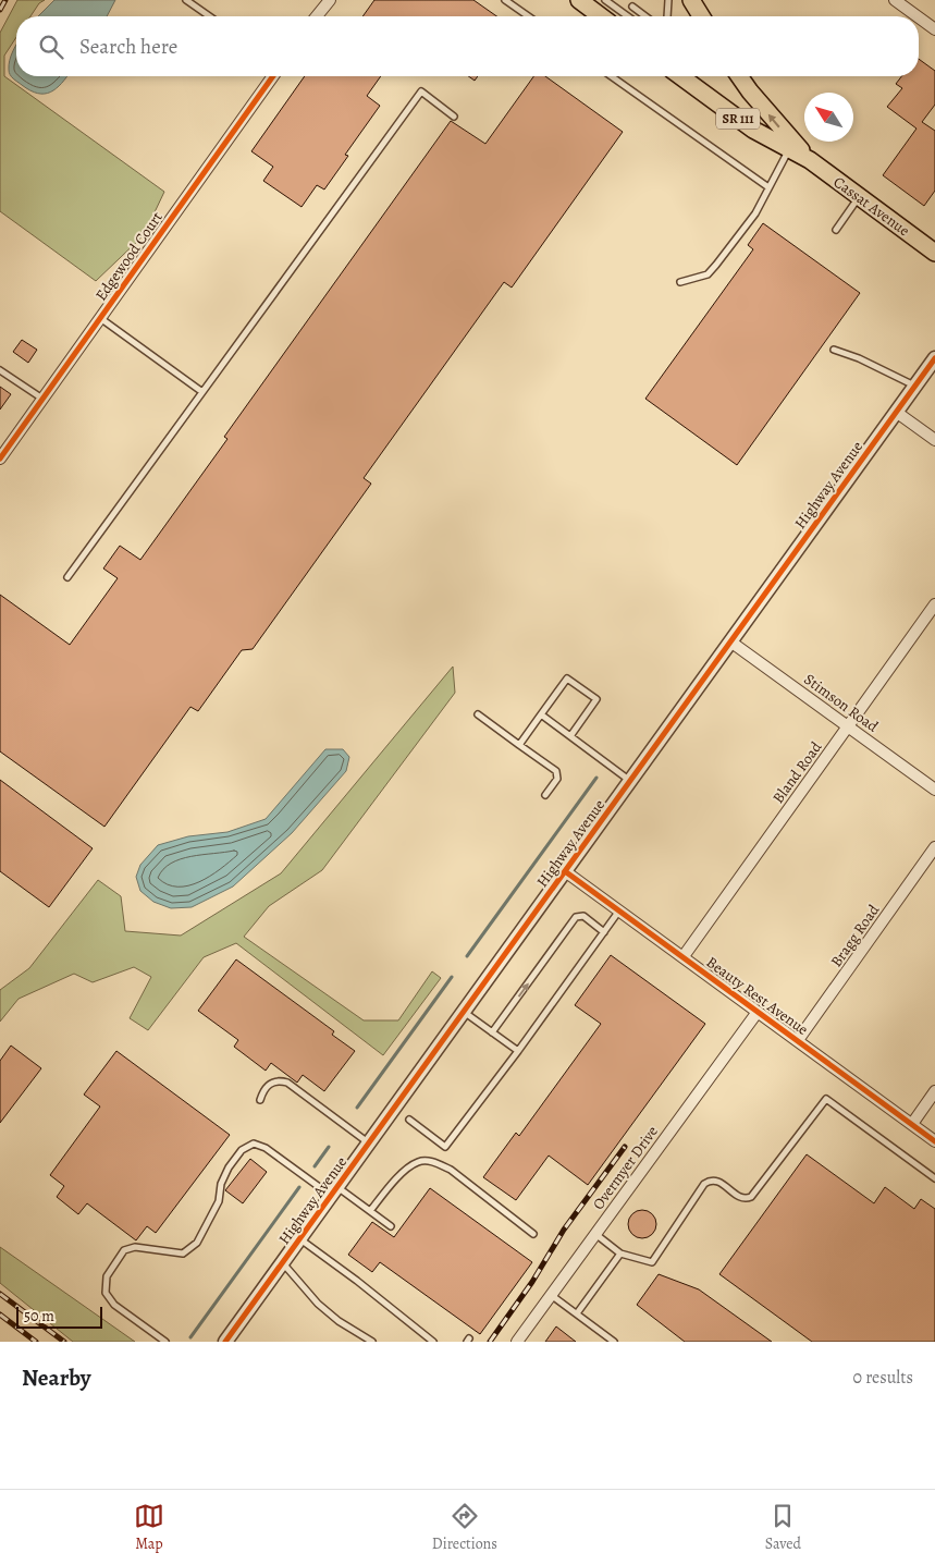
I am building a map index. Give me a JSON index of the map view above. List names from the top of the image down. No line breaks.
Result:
{"streets":{"main road":["SR 111","Cassat Avenue"],"street":["Edgewood Court","Highway Avenue","Stimson Road","Bland Road","Bragg Road","Beauty Rest Avenue","Overmyer Drive"]},"crossings":[["Highway Avenue","Stimson Road"],["Highway Avenue","Beauty Rest Avenue"],["Stimson Road","Bland Road"],["Bland Road","Beauty Rest Avenue"],["Bragg Road","Beauty Rest Avenue"],["Beauty Rest Avenue","Overmyer Drive"]],"scale_bar":"50 m","north":"top left","page":{"search":"Search here","scale":"50 m","heading":["Nearby","0 results"],"nav":["Map","Directions","Saved"]}}
